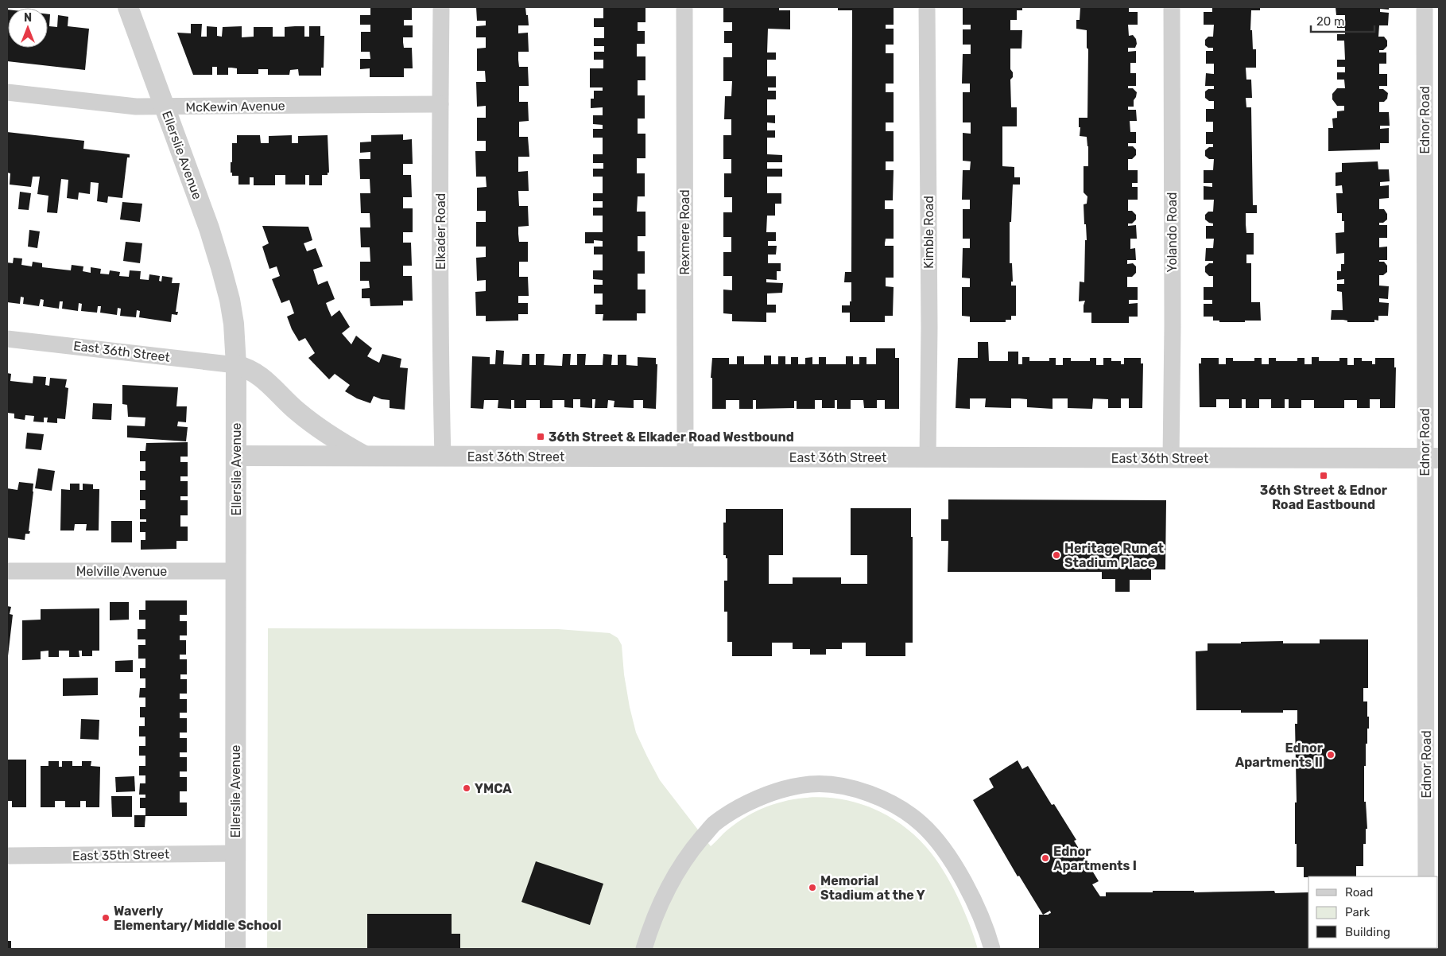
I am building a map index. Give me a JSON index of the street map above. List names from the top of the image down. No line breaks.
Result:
{"streets":{"street":["McKewin Avenue","Ednor Road","Ellerslie Avenue","Elkader Road","Rexmere Road","Kimble Road","Yolando Road","East 36th Street","Melville Avenue","East 35th Street"]},"crossings":[["McKewin Avenue","Ellerslie Avenue"],["McKewin Avenue","Elkader Road"],["Ednor Road","East 36th Street"],["Ellerslie Avenue","East 36th Street"],["Ellerslie Avenue","Melville Avenue"],["Ellerslie Avenue","East 35th Street"],["Elkader Road","East 36th Street"],["Rexmere Road","East 36th Street"],["Kimble Road","East 36th Street"],["Yolando Road","East 36th Street"]],"places":{"transit":["36th Street & Elkader Road Westbound","36th Street & Ednor Road Eastbound"],"other":["Heritage Run at Stadium Place","Ednor Apartments II","YMCA","Ednor Apartments I","Memorial Stadium at the Y","Waverly Elementary/Middle School"]},"legend":["Road","Park","Building"],"scale_bar":"20 m","north":"top"}
